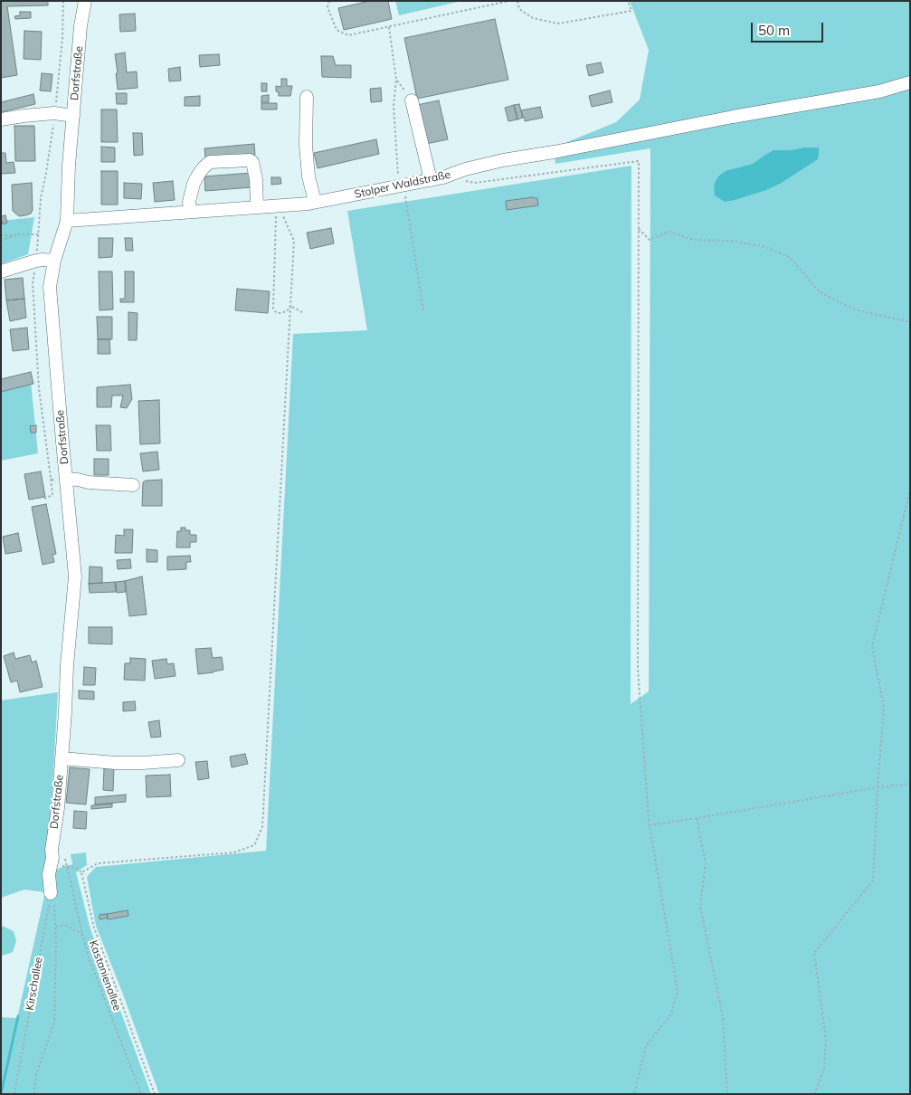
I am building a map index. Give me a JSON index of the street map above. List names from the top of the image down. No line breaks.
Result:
{"streets":{"street":["Dorfstraße","Stolper Waldstraße"],"path":["Kastanienallee","Kirschallee"]},"crossings":[["Dorfstraße","Stolper Waldstraße"]],"scale_bar":"50 m"}
